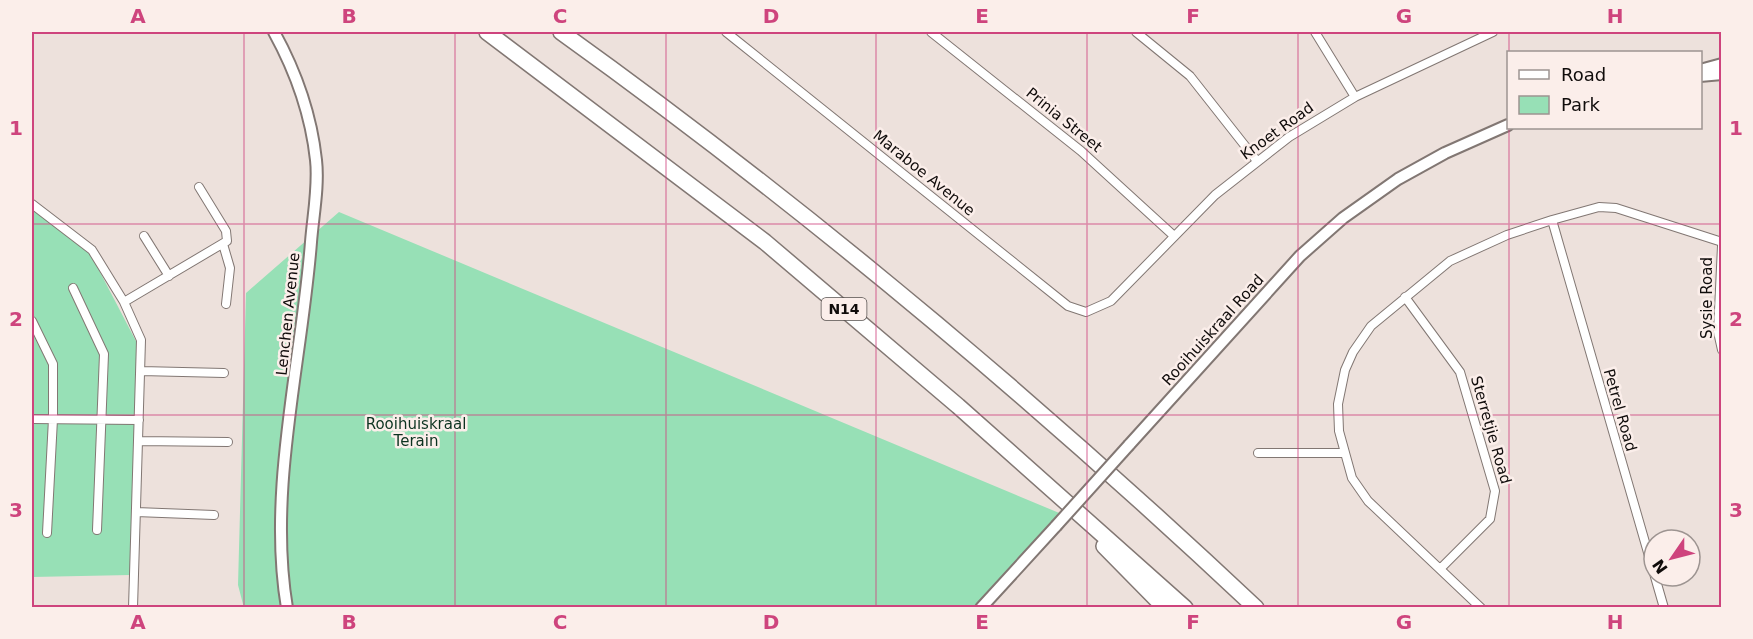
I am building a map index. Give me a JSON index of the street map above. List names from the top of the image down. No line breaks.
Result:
{"streets":{"highway":["N14"],"main road":["Lenchen Avenue","Rooihuiskraal Road"],"street":["Prinia Street","Knoet Road","Maraboe Avenue","Sysie Road","Petrel Road","Sterretjie Road"]},"crossings":[["Prinia Street","Knoet Road"],["Knoet Road","Maraboe Avenue"]],"parks":["Rooihuiskraal Terain"],"legend":["Road","Park"],"north":"bottom left","grid":{"columns":["A","B","C","D","E","F","G","H"],"rows":["1","2","3"]}}
